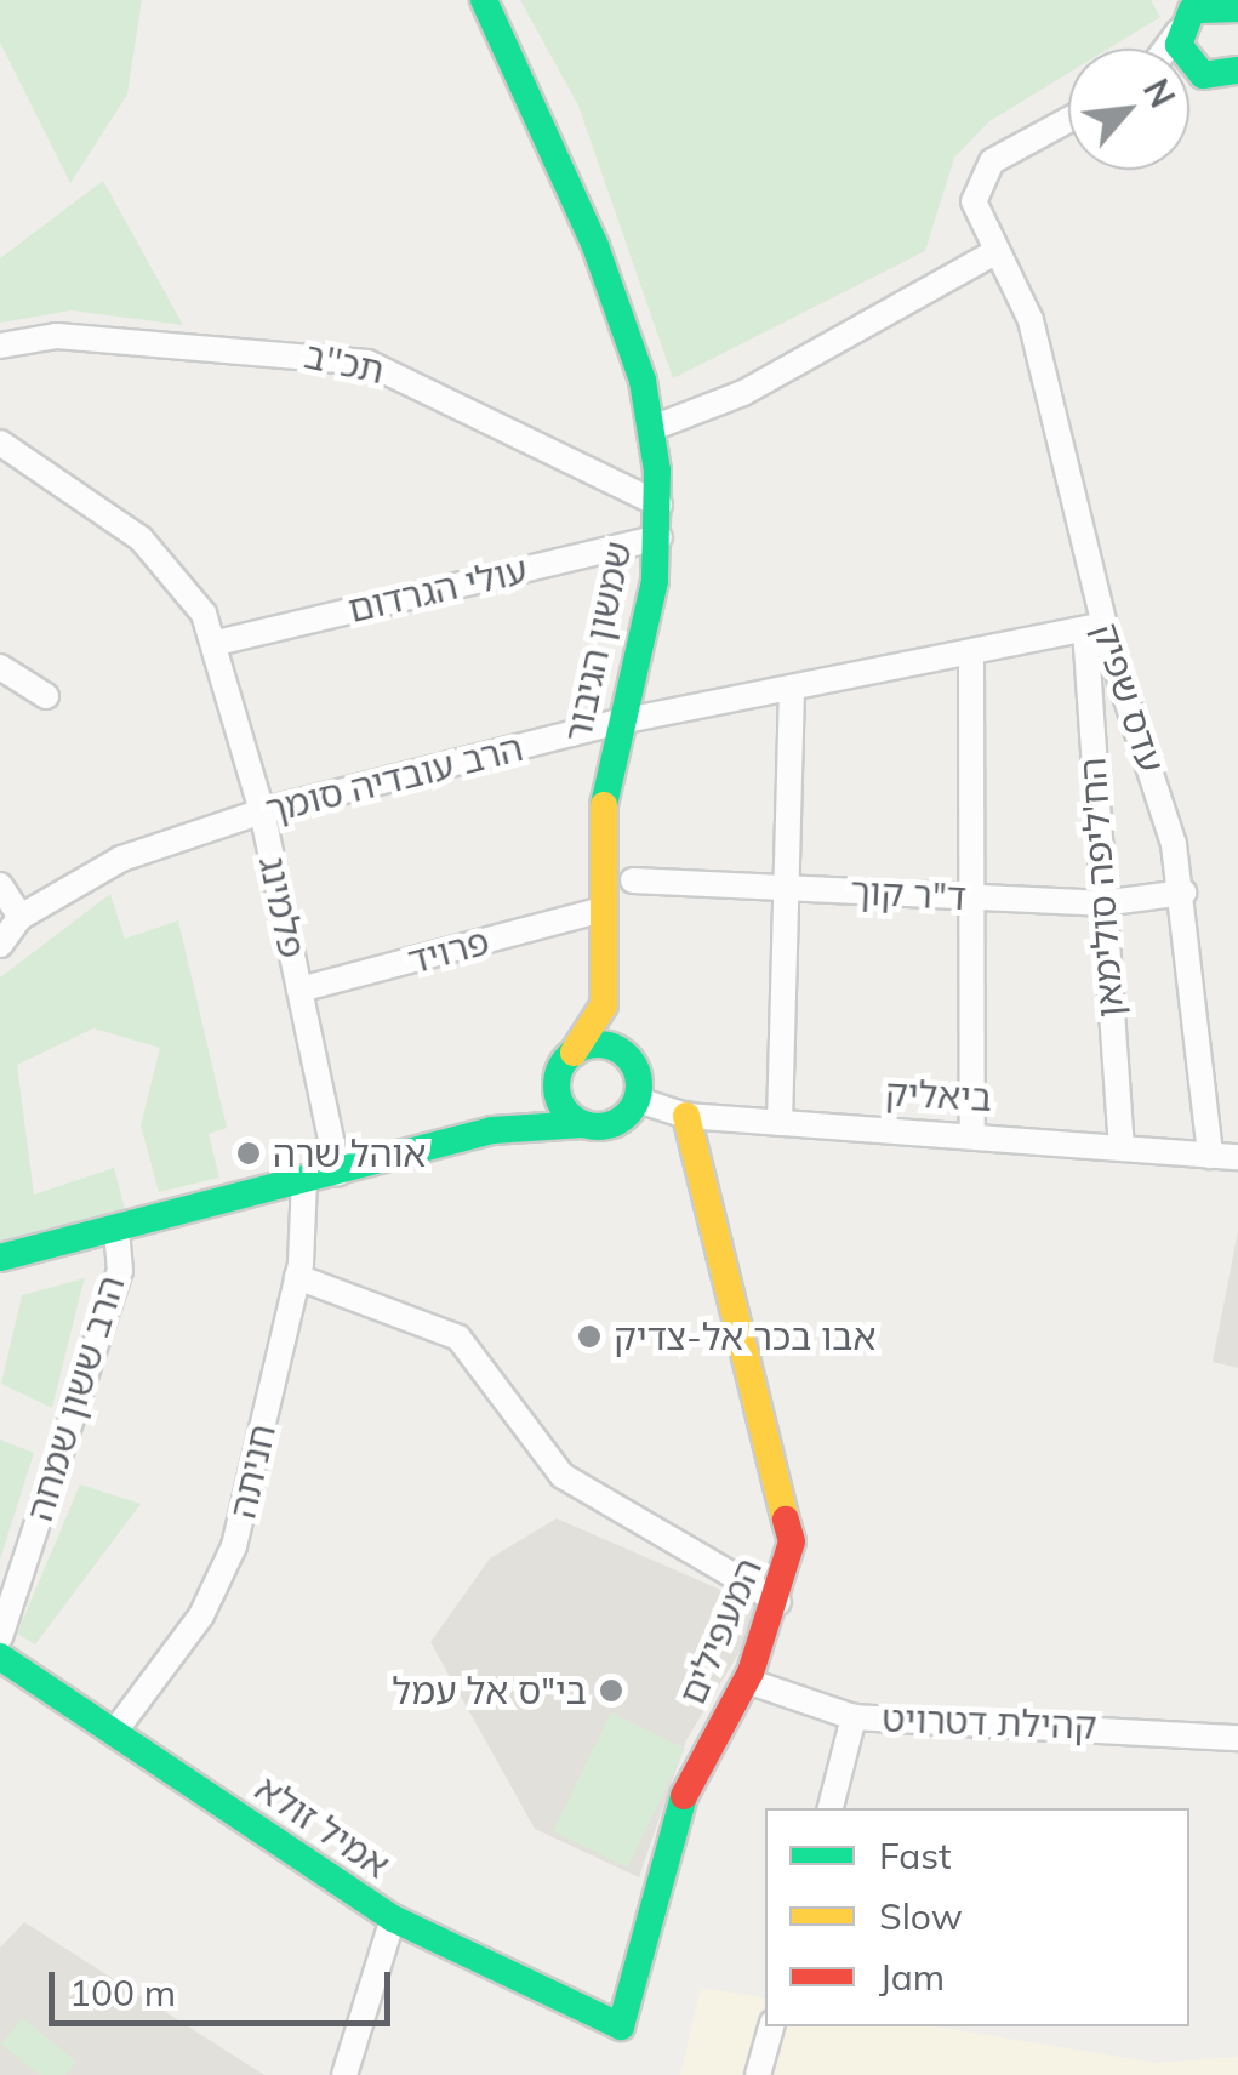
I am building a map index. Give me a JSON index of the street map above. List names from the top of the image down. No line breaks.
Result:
{"streets":{"street":["תכ''ב","עולי הגרדום","שמשון הגיבור","עדס שפיק","הרב עובדיה סומך","הח'ליפה סולימאן","ד\"ר קוך","פלמינג","פרויד","ביאליק","הרב ששון שמחה","חניתה","המעפילים","קהילת דטרויט","אמיל זולא"]},"crossings":[["תכ''ב","שמשון הגיבור"],["עולי הגרדום","שמשון הגיבור"],["עולי הגרדום","פלמינג"],["שמשון הגיבור","הרב עובדיה סומך"],["שמשון הגיבור","פרויד"],["שמשון הגיבור","ביאליק"],["עדס שפיק","הרב עובדיה סומך"],["עדס שפיק","הח'ליפה סולימאן"],["עדס שפיק","ד\"ר קוך"],["עדס שפיק","ביאליק"],["הרב עובדיה סומך","הח'ליפה סולימאן"],["הרב עובדיה סומך","פלמינג"],["הח'ליפה סולימאן","ד\"ר קוך"],["הח'ליפה סולימאן","ביאליק"],["פלמינג","פרויד"],["ביאליק","המעפילים"],["חניתה","אמיל זולא"],["המעפילים","קהילת דטרויט"],["המעפילים","אמיל זולא"]],"places":["אוהל שרה","אבו בכר אל-צדיק","בי\"ס אל עמל"],"legend":["Fast","Slow","Jam"],"scale_bar":"100 m","north":"top right"}
